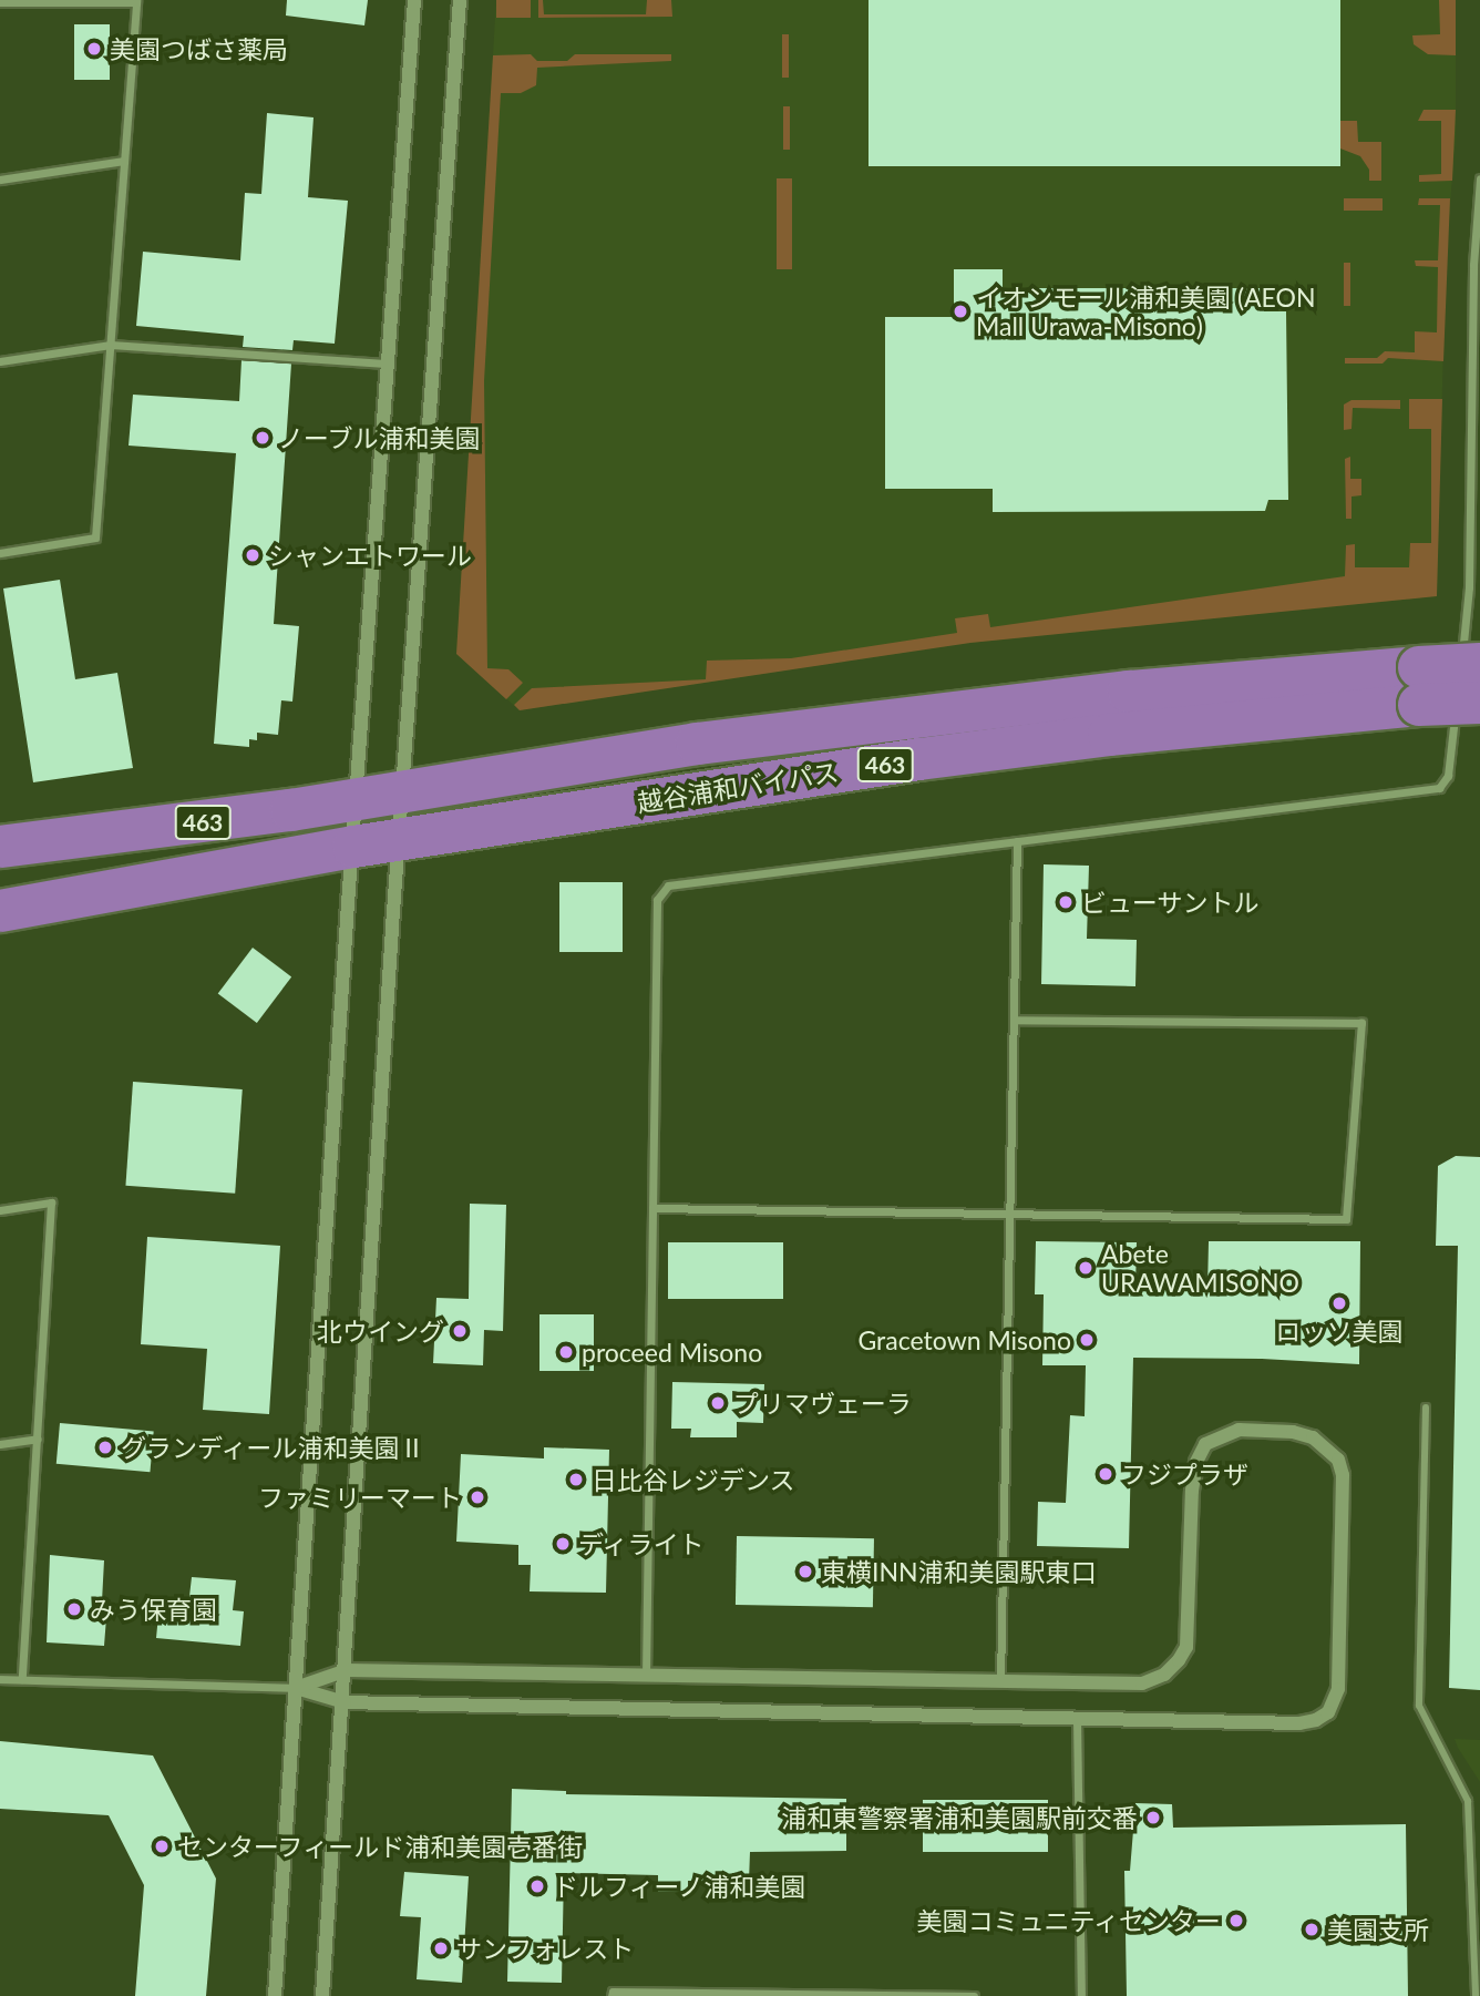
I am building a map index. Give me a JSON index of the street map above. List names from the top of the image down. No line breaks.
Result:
{"streets":{"highway":["463","越谷浦和バイパス"]},"places":["美園つばさ薬局","イオンモール浦和美園 (AEON Mall Urawa-Misono)","ノーブル浦和美園","シャンエトワール","ビューサントル","Abete URAWAMISONO","ロッソ美園","北ウイング","Gracetown Misono","proceed Misono","プリマヴェーラ","グランディール浦和美園Ⅱ","フジプラザ","日比谷レジデンス","ファミリーマート","ディライト","東横INN浦和美園駅東口","みう保育園","浦和東警察署浦和美園駅前交番","センターフィールド浦和美園壱番街","ドルフィーノ浦和美園","美園コミュニティセンター","美園支所","サンフォレスト"]}
